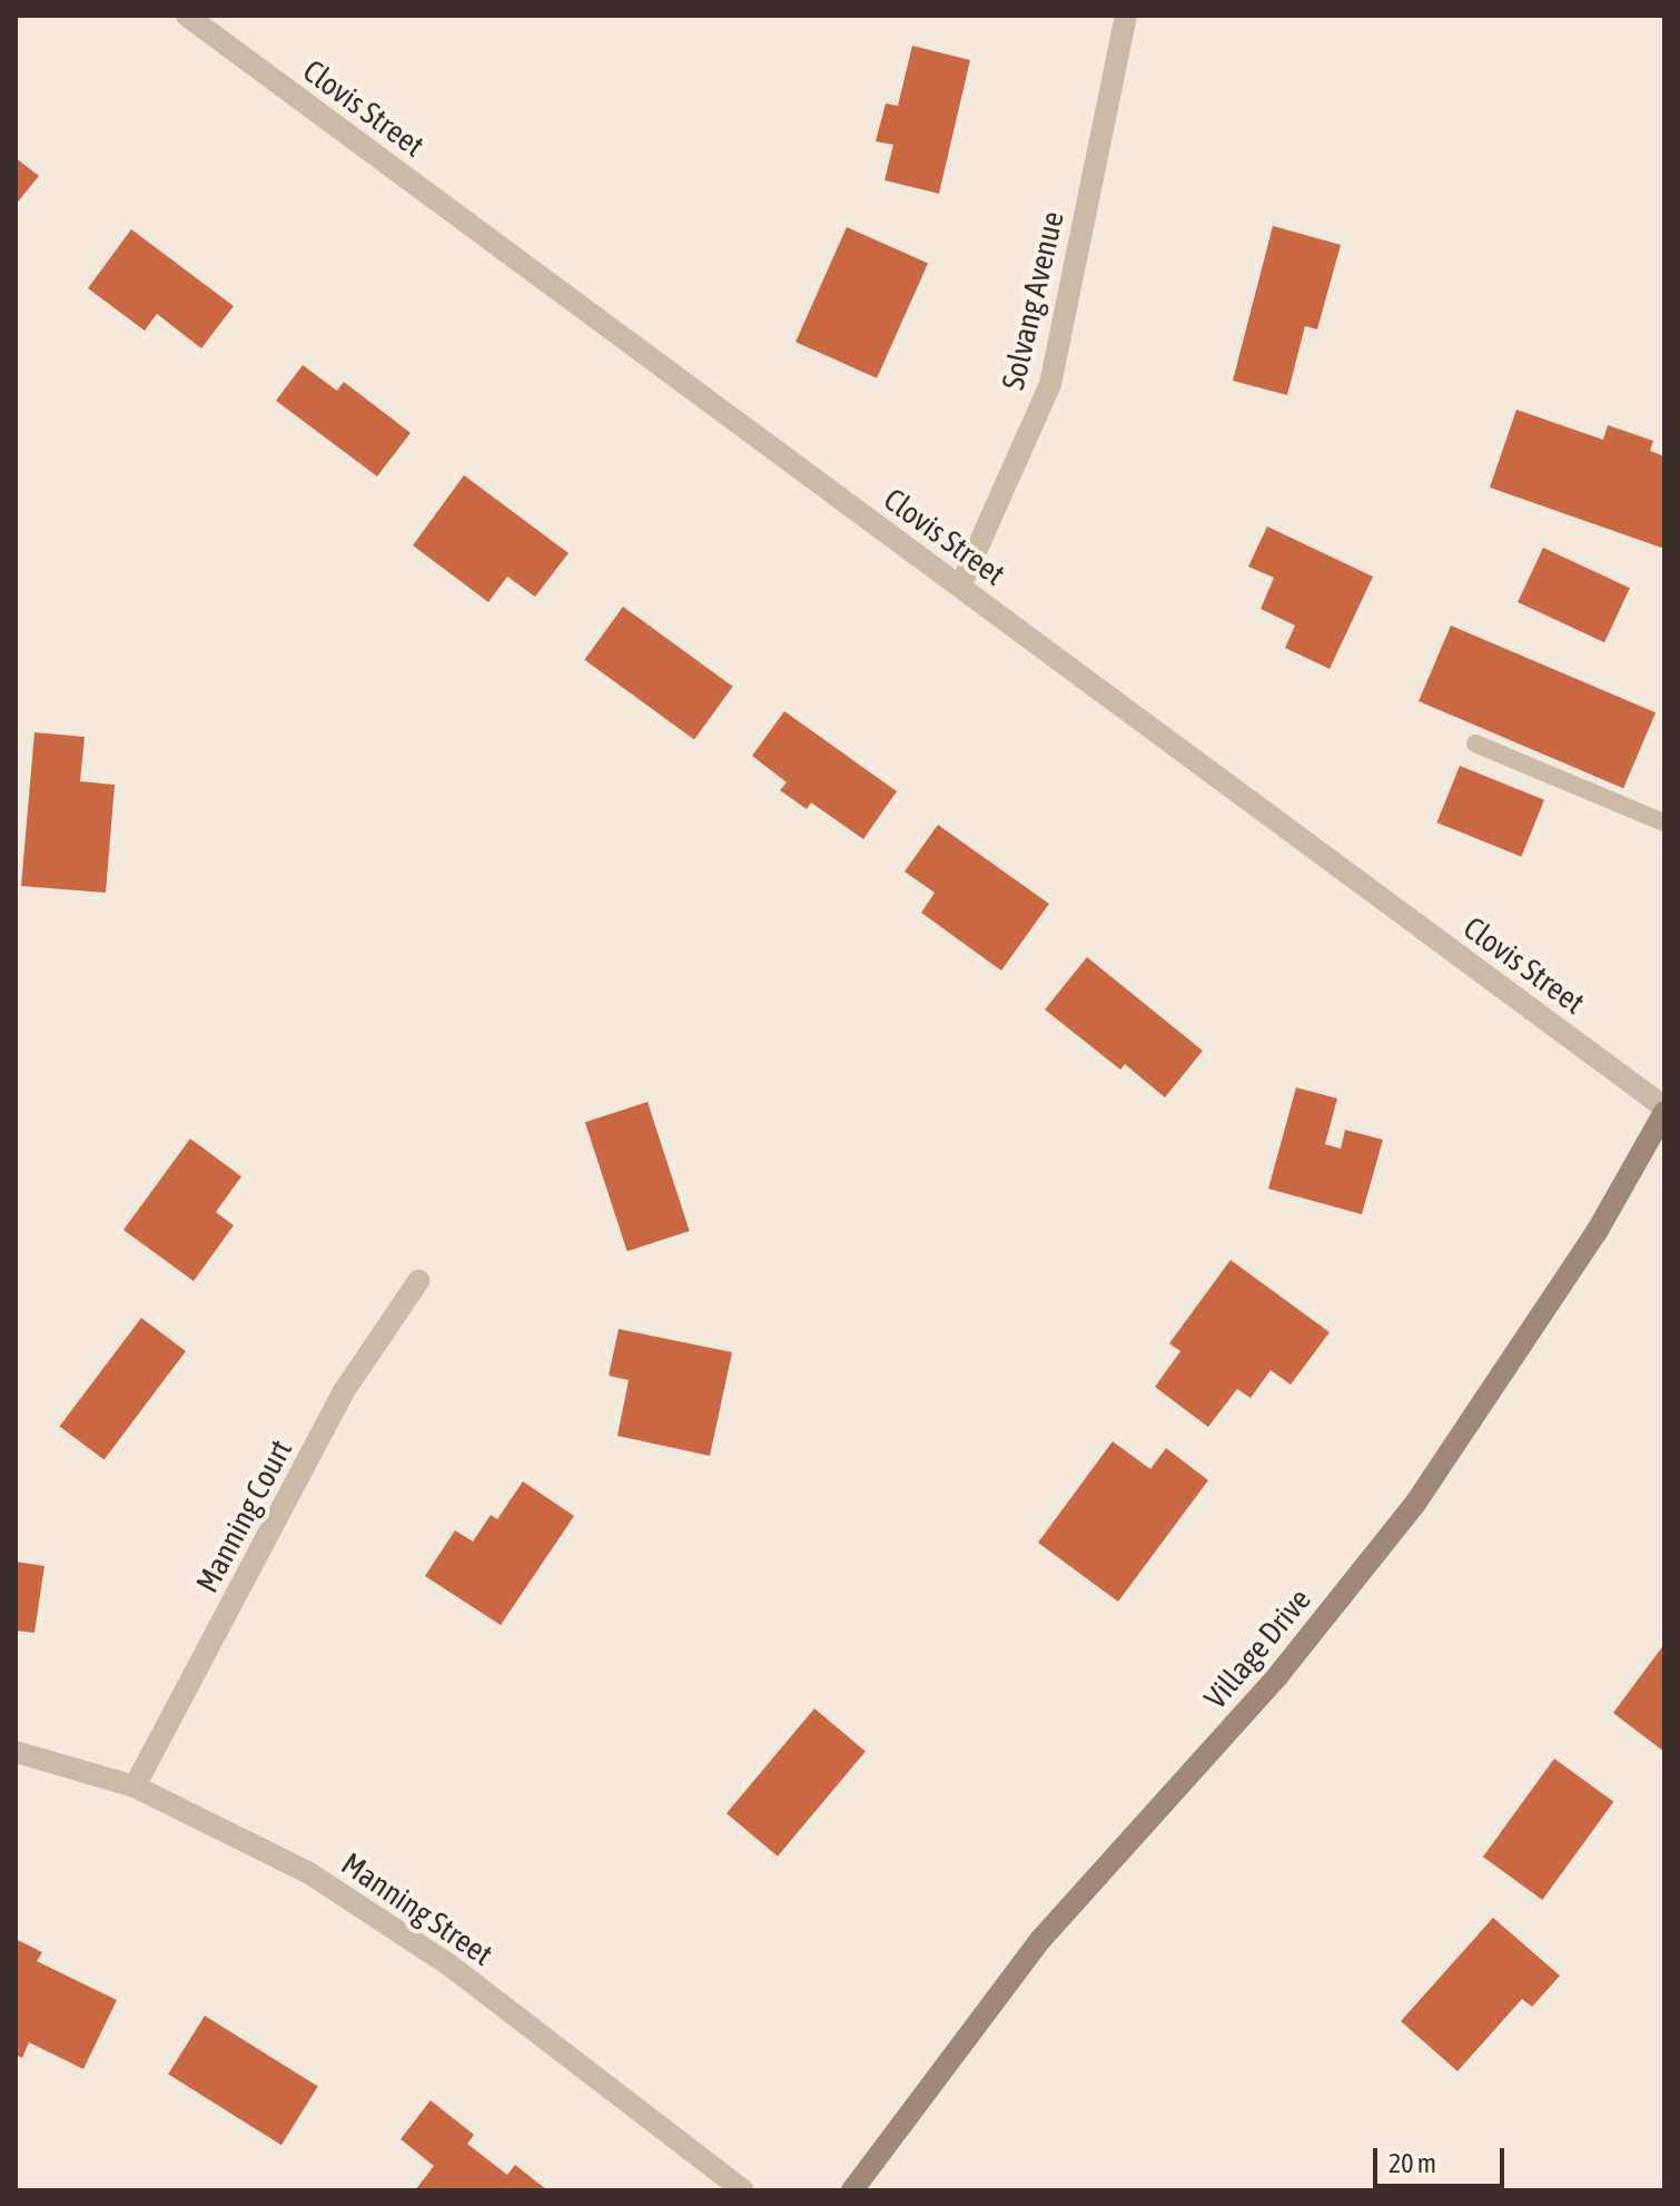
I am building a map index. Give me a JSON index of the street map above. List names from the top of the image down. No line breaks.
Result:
{"streets":{"main road":["Village Drive"],"street":["Clovis Street","Solvang Avenue","Manning Court","Manning Street"]},"crossings":[["Clovis Street","Solvang Avenue"],["Clovis Street","Village Drive"],["Manning Court","Manning Street"]],"scale_bar":"20 m"}
